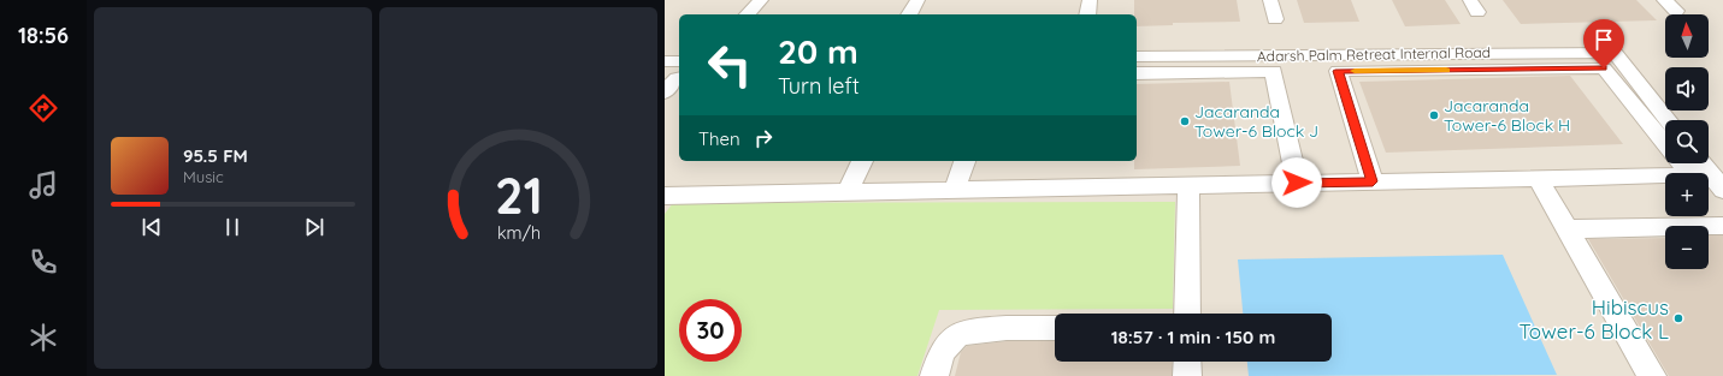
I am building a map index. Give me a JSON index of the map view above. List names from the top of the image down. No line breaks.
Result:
{"streets":{"street":["Adarsh Palm Retreat Internal Road"]},"places":["Jacaranda Tower-6 Block H","Jacaranda Tower-6 Block J","Hibiscus Tower-6 Block L"],"north":"top","page":{"tabs":"18:56","map_buttons":["+","−"],"turn":["20 m","Turn left"],"then":"Then","song":["95.5 FM","Music"],"limit":"30","trip":"18:57 · 1 min · 150 m","gauge":["21","km/h"]}}
